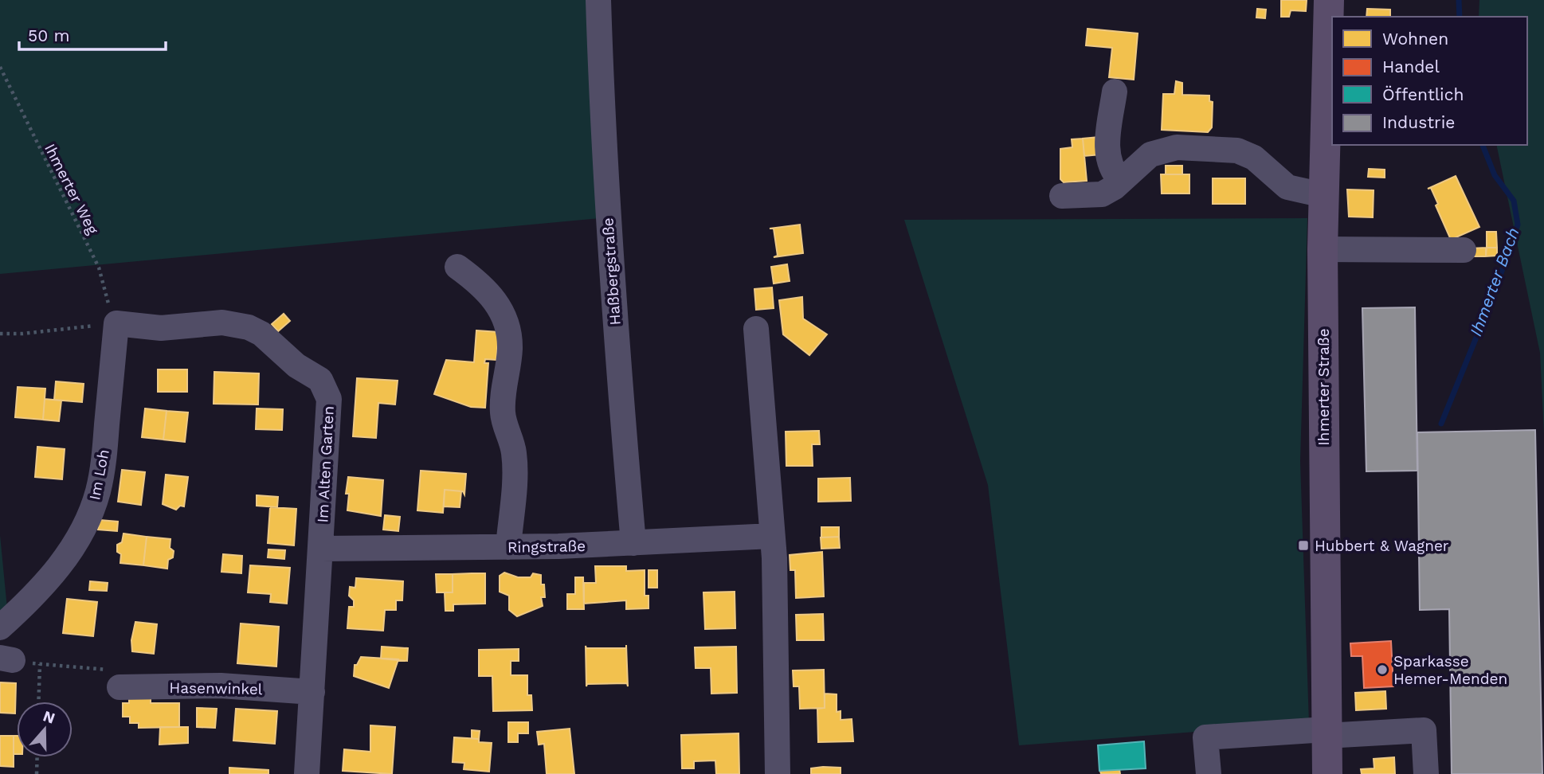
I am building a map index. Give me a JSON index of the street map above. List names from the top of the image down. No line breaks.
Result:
{"streets":{"main road":["Ihmerter Straße"],"street":["Haßbergstraße","Im Alten Garten","Im Loh","Ringstraße","Hasenwinkel"],"path":["Ihmerter Weg"]},"crossings":[["Ihmerter Weg","Im Alten Garten"],["Ihmerter Weg","Im Loh"],["Haßbergstraße","Ringstraße"],["Im Alten Garten","Im Loh"],["Im Alten Garten","Ringstraße"],["Im Alten Garten","Hasenwinkel"]],"water":["Ihmerter Bach"],"places":{"transit":["Hubbert & Wagner"],"other":["Sparkasse Hemer-Menden"]},"legend":["Wohnen","Handel","Öffentlich","Industrie"],"scale_bar":"50 m","north":"top"}
